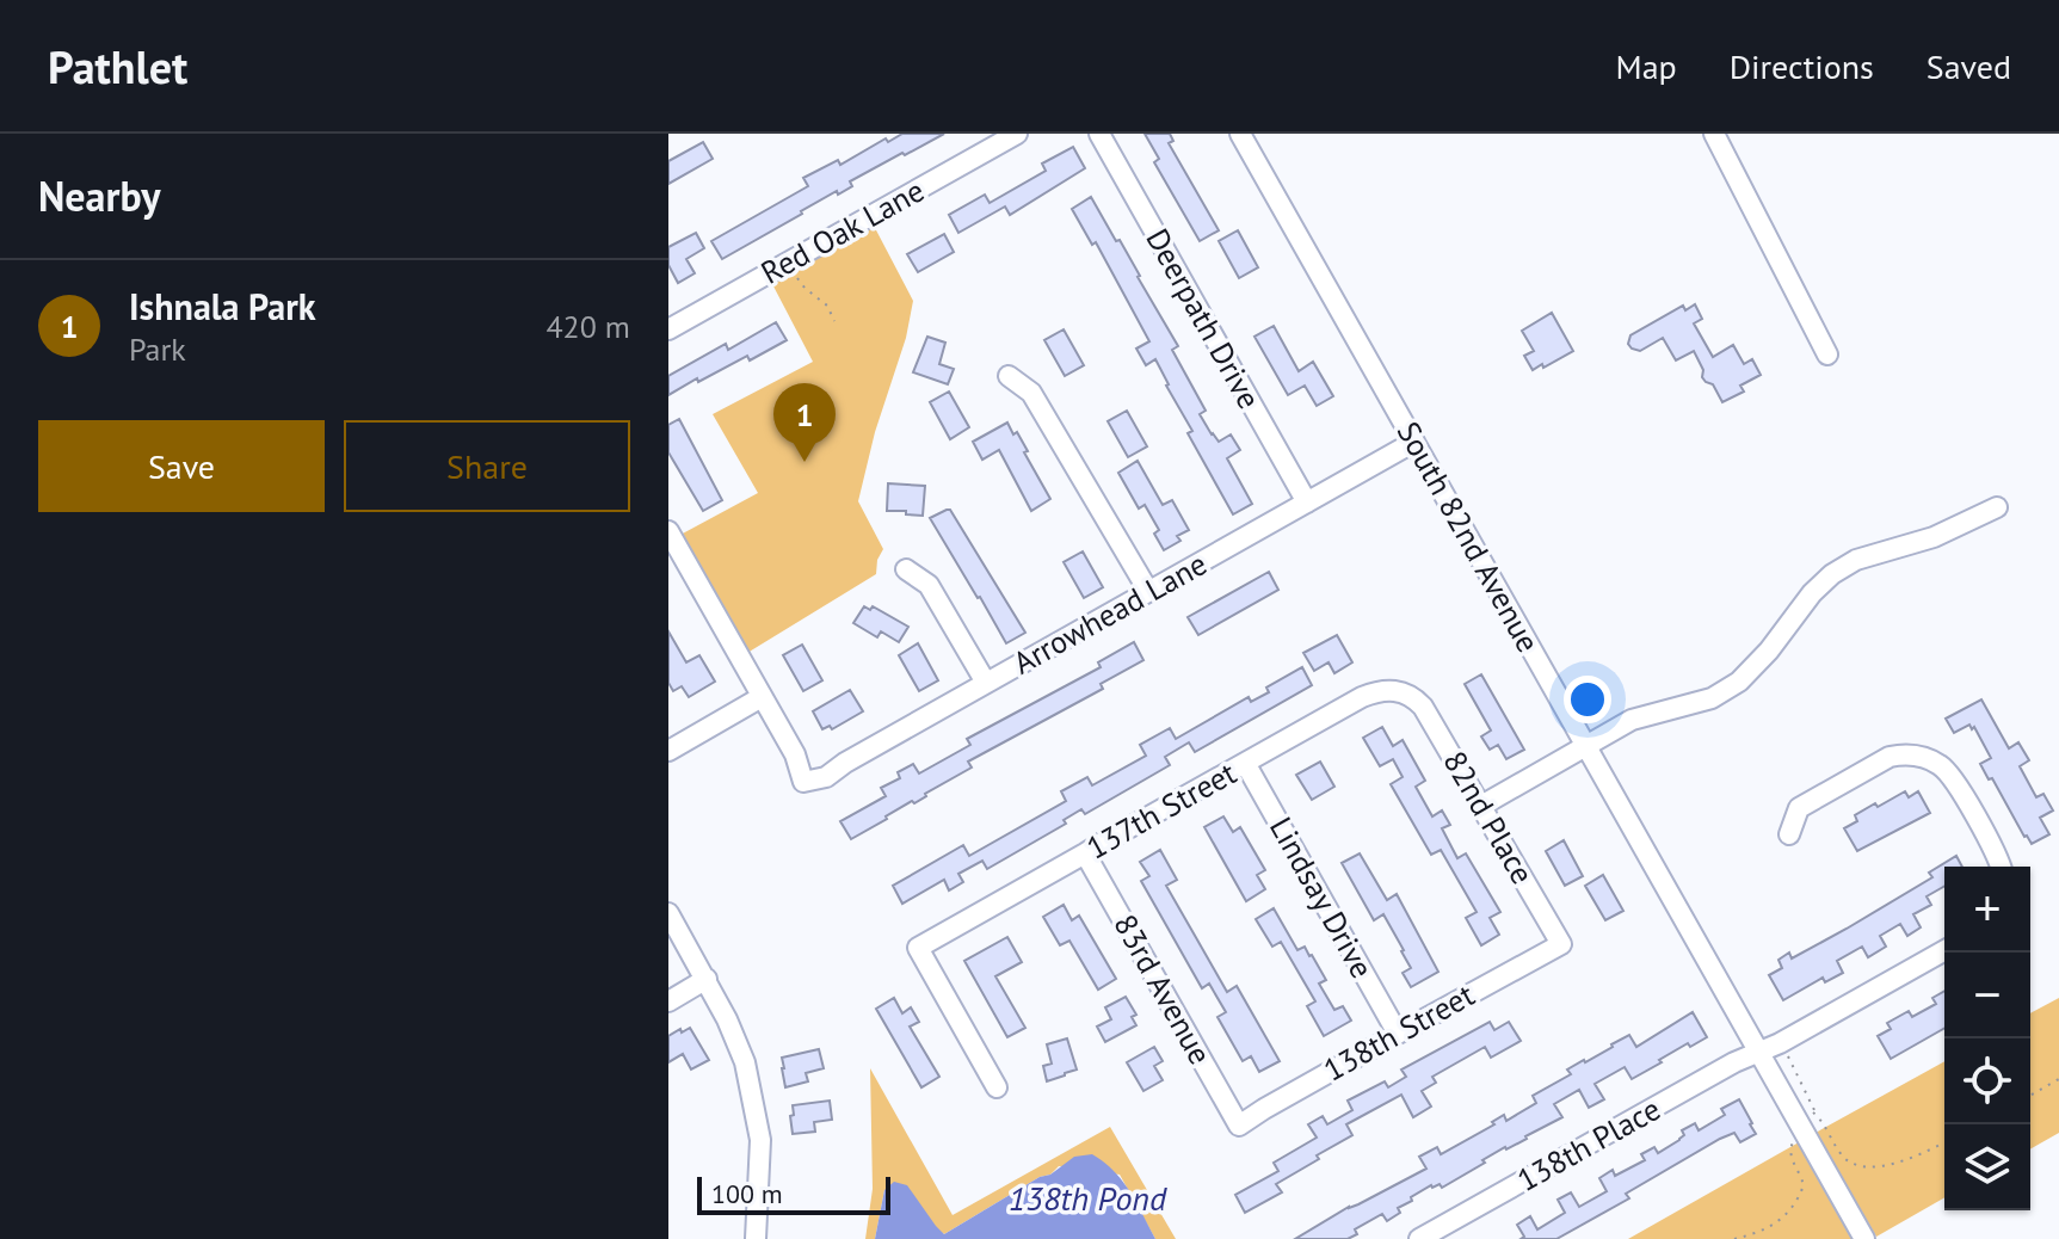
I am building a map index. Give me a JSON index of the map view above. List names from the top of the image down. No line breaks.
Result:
{"streets":{"street":["Red Oak Lane","Deerpath Drive","South 82nd Avenue","Arrowhead Lane","137th Street","82nd Place","Lindsay Drive","83rd Avenue","138th Street","138th Place"]},"crossings":[["Deerpath Drive","Arrowhead Lane"],["South 82nd Avenue","Arrowhead Lane"],["South 82nd Avenue","138th Place"],["137th Street","82nd Place"],["137th Street","Lindsay Drive"],["137th Street","83rd Avenue"],["82nd Place","138th Street"],["Lindsay Drive","138th Street"],["83rd Avenue","138th Street"]],"water":["138th Pond"],"scale_bar":"100 m","page":{"header":"Pathlet","nav":["Map","Directions","Saved"],"heading":"Nearby","list":[{"mark":"1","name":"Ishnala Park","note":"Park","value":"420 m"}],"pins":"1","buttons":["Save","Share"],"map_buttons":["+","−"],"scale":"100 m"}}
